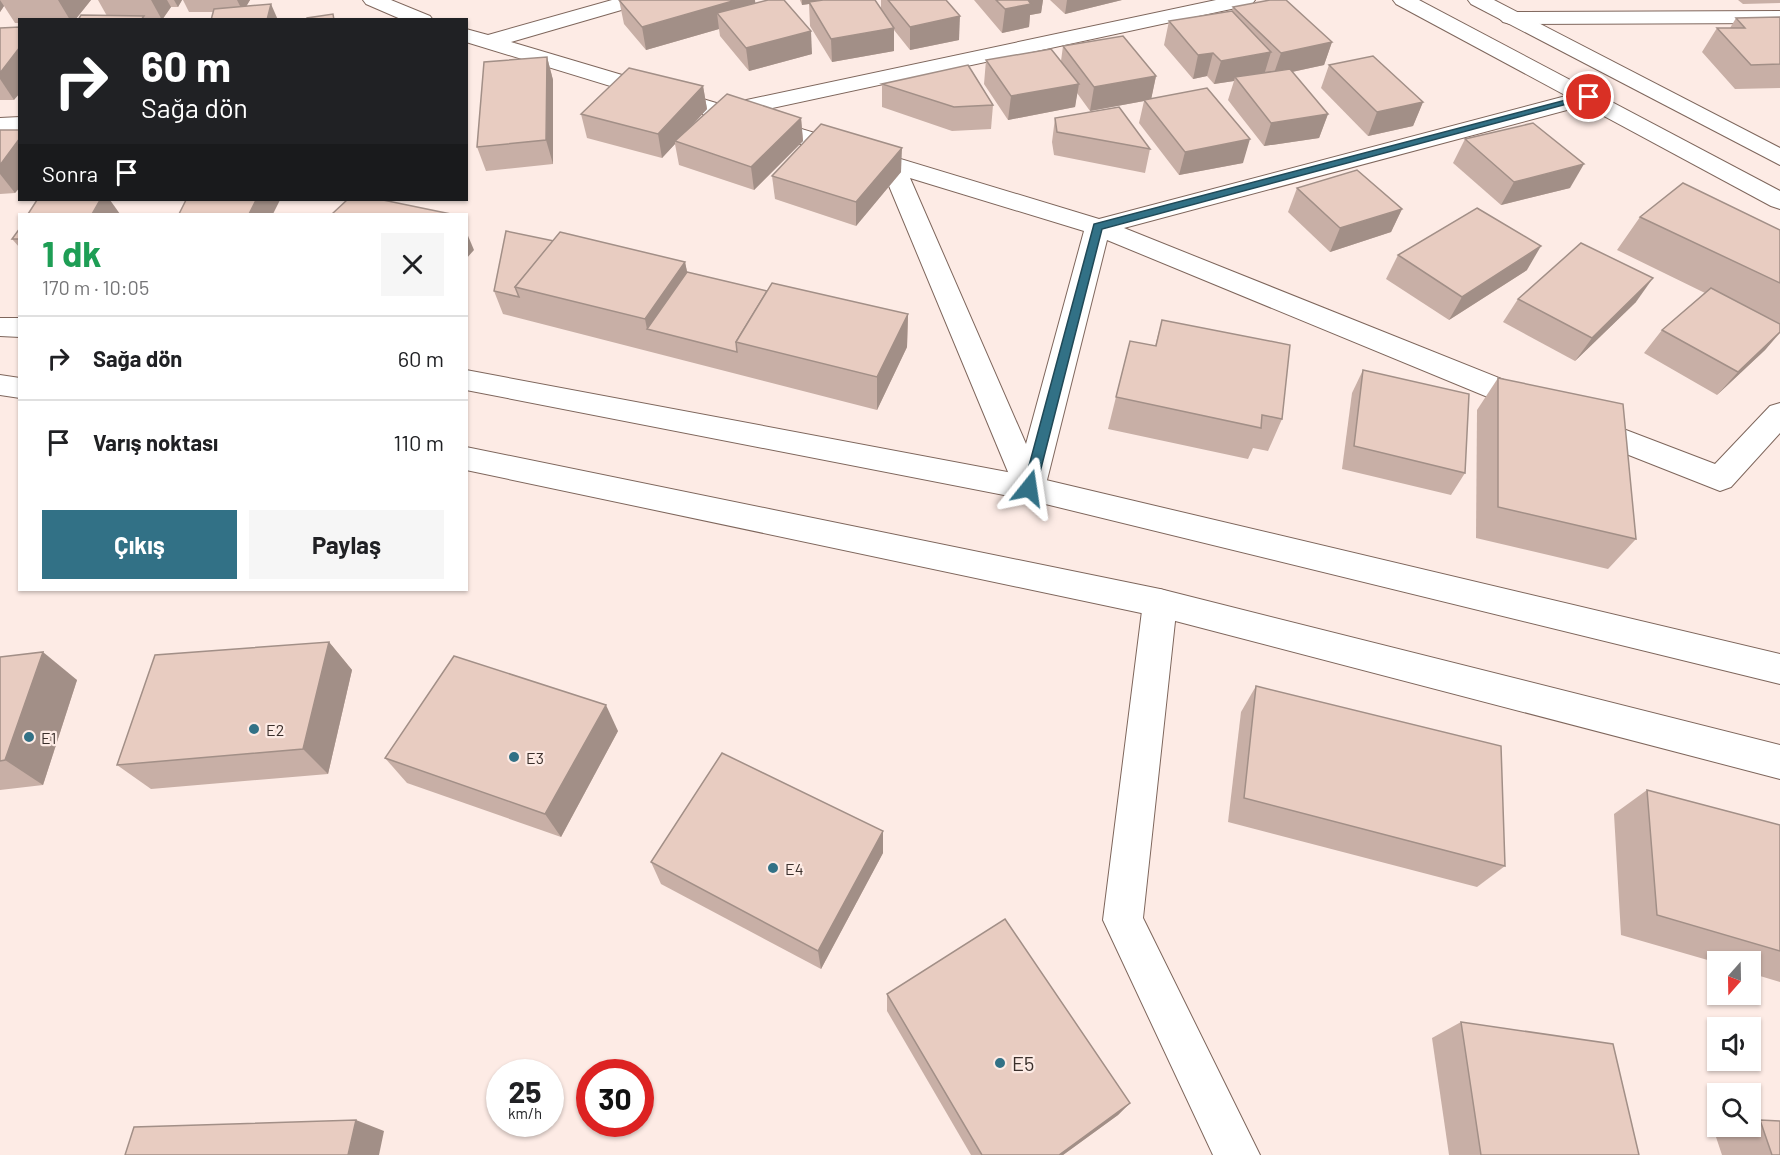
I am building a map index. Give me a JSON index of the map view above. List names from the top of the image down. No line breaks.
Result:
{"places":["E2","E1","E3","E4","E5"],"north":"bottom","page":{"turn":["60 m","Sağa dön"],"then":"Sonra","heading":["1 dk","170 m · 10:05"],"list":[{"name":"Sağa dön","value":"60 m"},{"name":"Varış noktası","value":"110 m"}],"buttons":["Çıkış","Paylaş"],"speed":"25 km/h","limit":"30"}}
